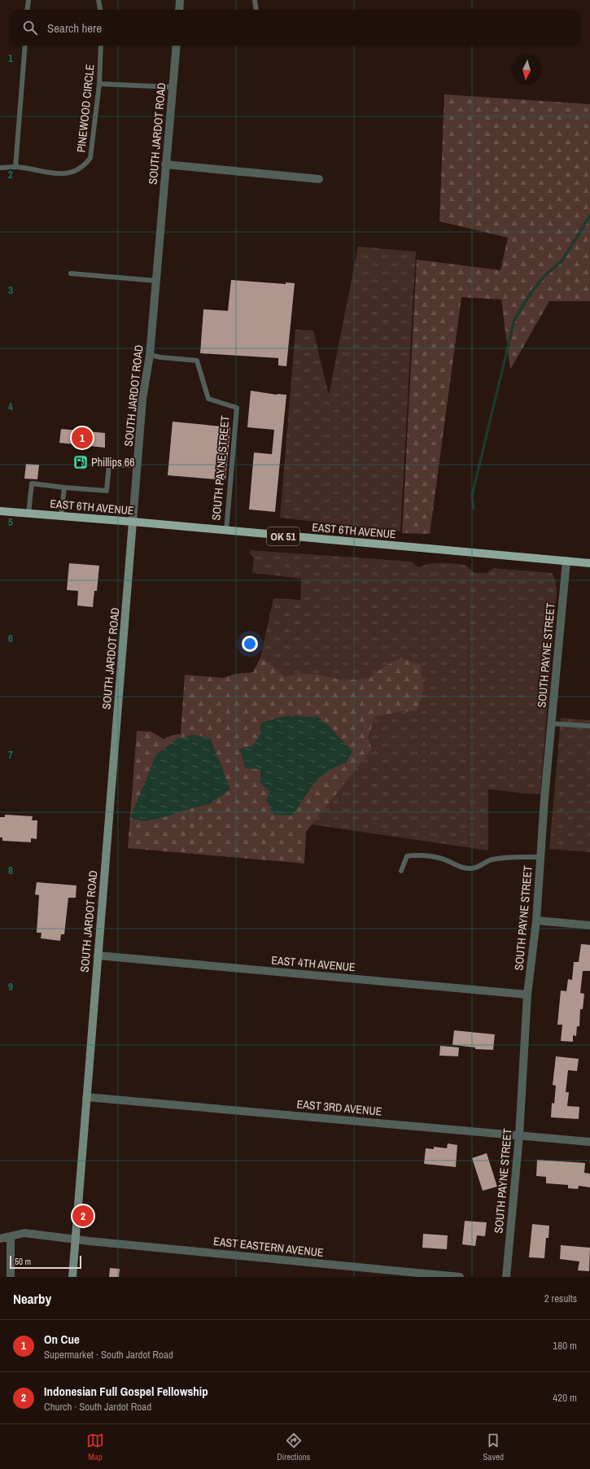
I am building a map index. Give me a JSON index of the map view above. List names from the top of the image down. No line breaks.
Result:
{"streets":{"main road":["SOUTH JARDOT ROAD","EAST 6TH AVENUE","OK 51"],"street":["SOUTH PAYNE STREET","EAST 4TH AVENUE","EAST 3RD AVENUE","EAST EASTERN AVENUE"],"lane":["PINEWOOD CIRCLE"]},"crossings":[["SOUTH JARDOT ROAD","SOUTH PAYNE STREET"],["SOUTH JARDOT ROAD","EAST 6TH AVENUE"],["SOUTH JARDOT ROAD","EAST 4TH AVENUE"],["SOUTH JARDOT ROAD","EAST 3RD AVENUE"],["SOUTH JARDOT ROAD","EAST EASTERN AVENUE"],["SOUTH PAYNE STREET","EAST 6TH AVENUE"],["SOUTH PAYNE STREET","EAST 4TH AVENUE"],["SOUTH PAYNE STREET","EAST 3RD AVENUE"]],"places":{"fuel station":["Phillips 66"]},"scale_bar":"50 m","north":"bottom","page":{"search":"Search here","pins":["1","2"],"scale":"50 m","heading":["Nearby","2 results"],"list":[{"mark":"1","name":"On Cue","note":"Supermarket · South Jardot Road","value":"180 m"},{"mark":"2","name":"Indonesian Full Gospel Fellowship","note":"Church · South Jardot Road","value":"420 m"}],"nav":["Map","Directions","Saved"]},"grid":{"rows":["1","2","3","4","5","6","7","8","9"]}}
